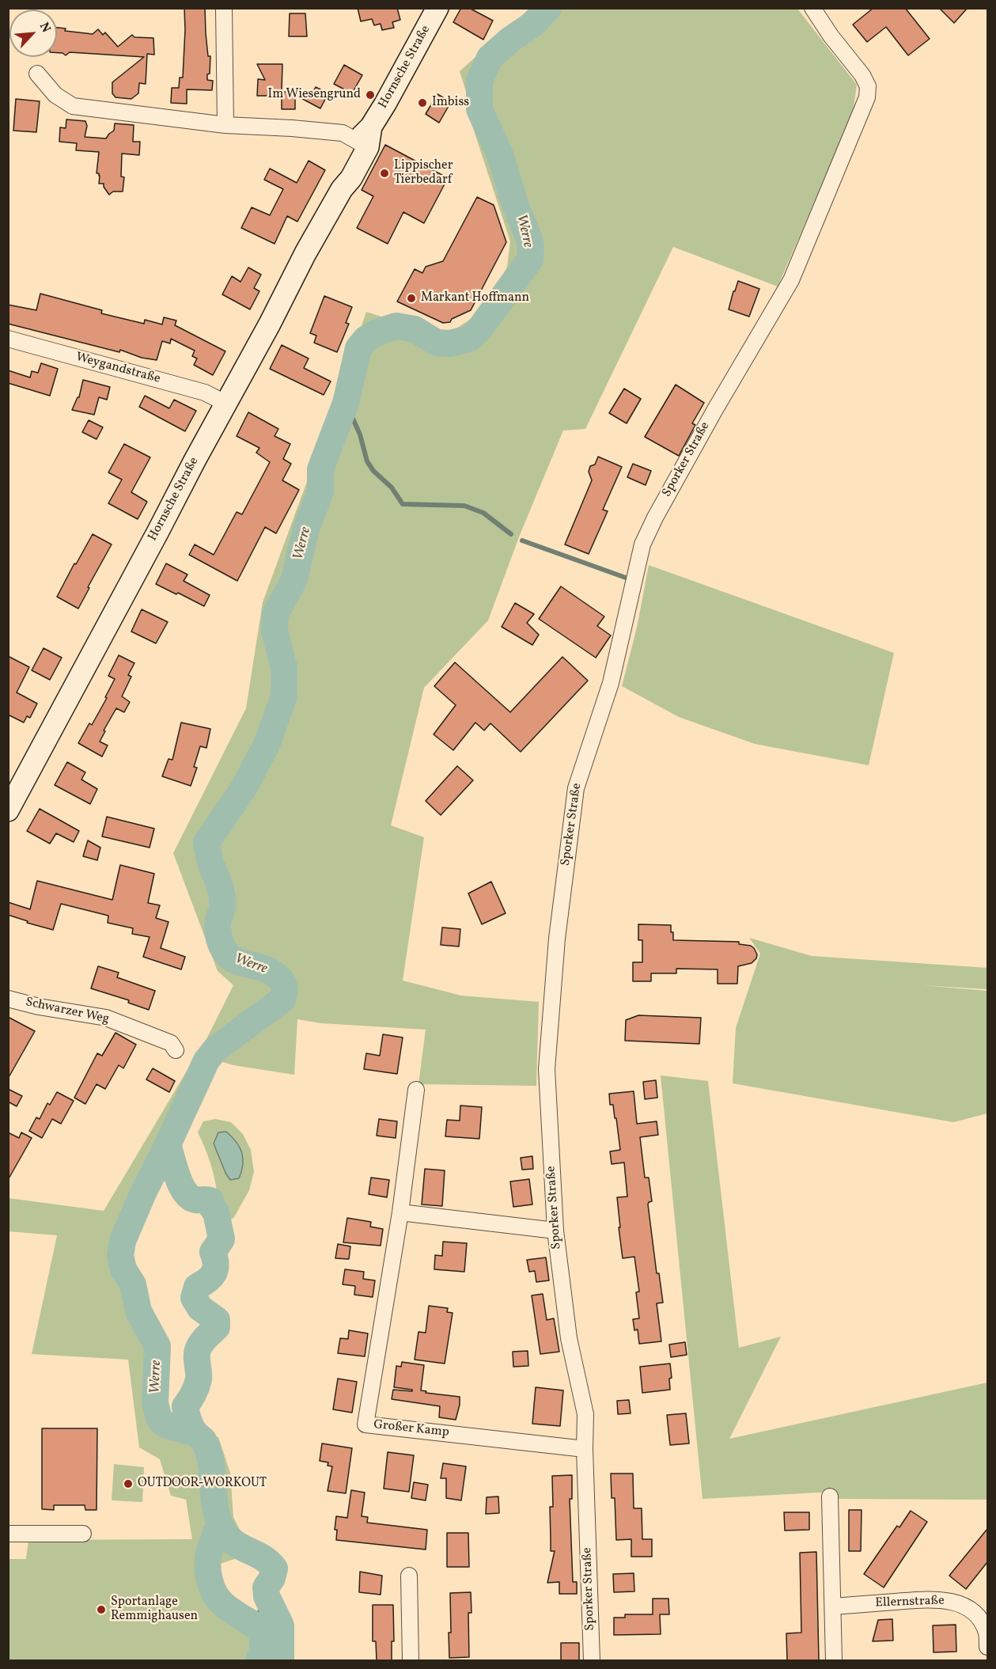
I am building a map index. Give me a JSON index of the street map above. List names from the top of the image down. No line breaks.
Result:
{"streets":{"main road":["Hornsche Straße"],"street":["Weygandstraße","Sporker Straße","Schwarzer Weg","Großer Kamp","Ellernstraße"]},"crossings":[["Hornsche Straße","Weygandstraße"],["Sporker Straße","Großer Kamp"]],"water":["Werre"],"places":["Im Wiesengrund","Imbiss","Lippischer Tierbedarf","Markant Hoffmann","OUTDOOR-WORKOUT","Sportanlage Remmighausen"],"north":"top right"}
